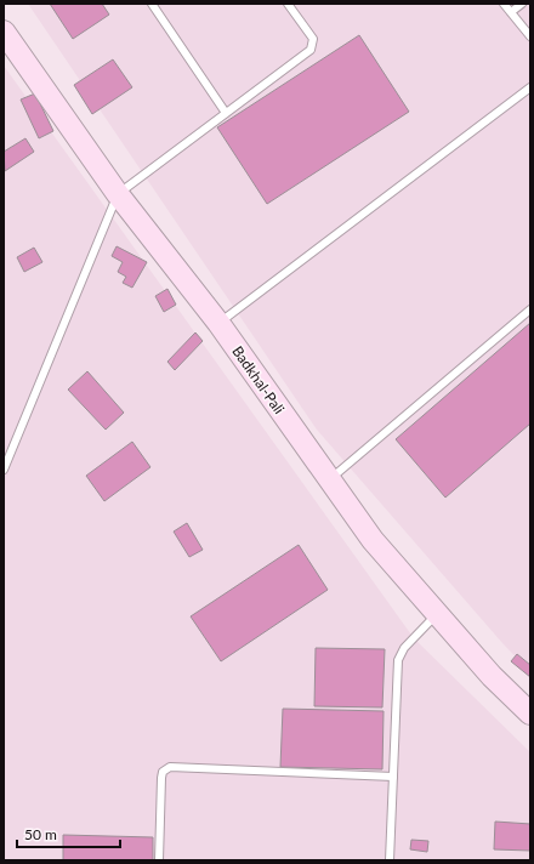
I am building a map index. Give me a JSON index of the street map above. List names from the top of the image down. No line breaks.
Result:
{"streets":{"street":["Badkhal-Pali"]},"scale_bar":"50 m"}
